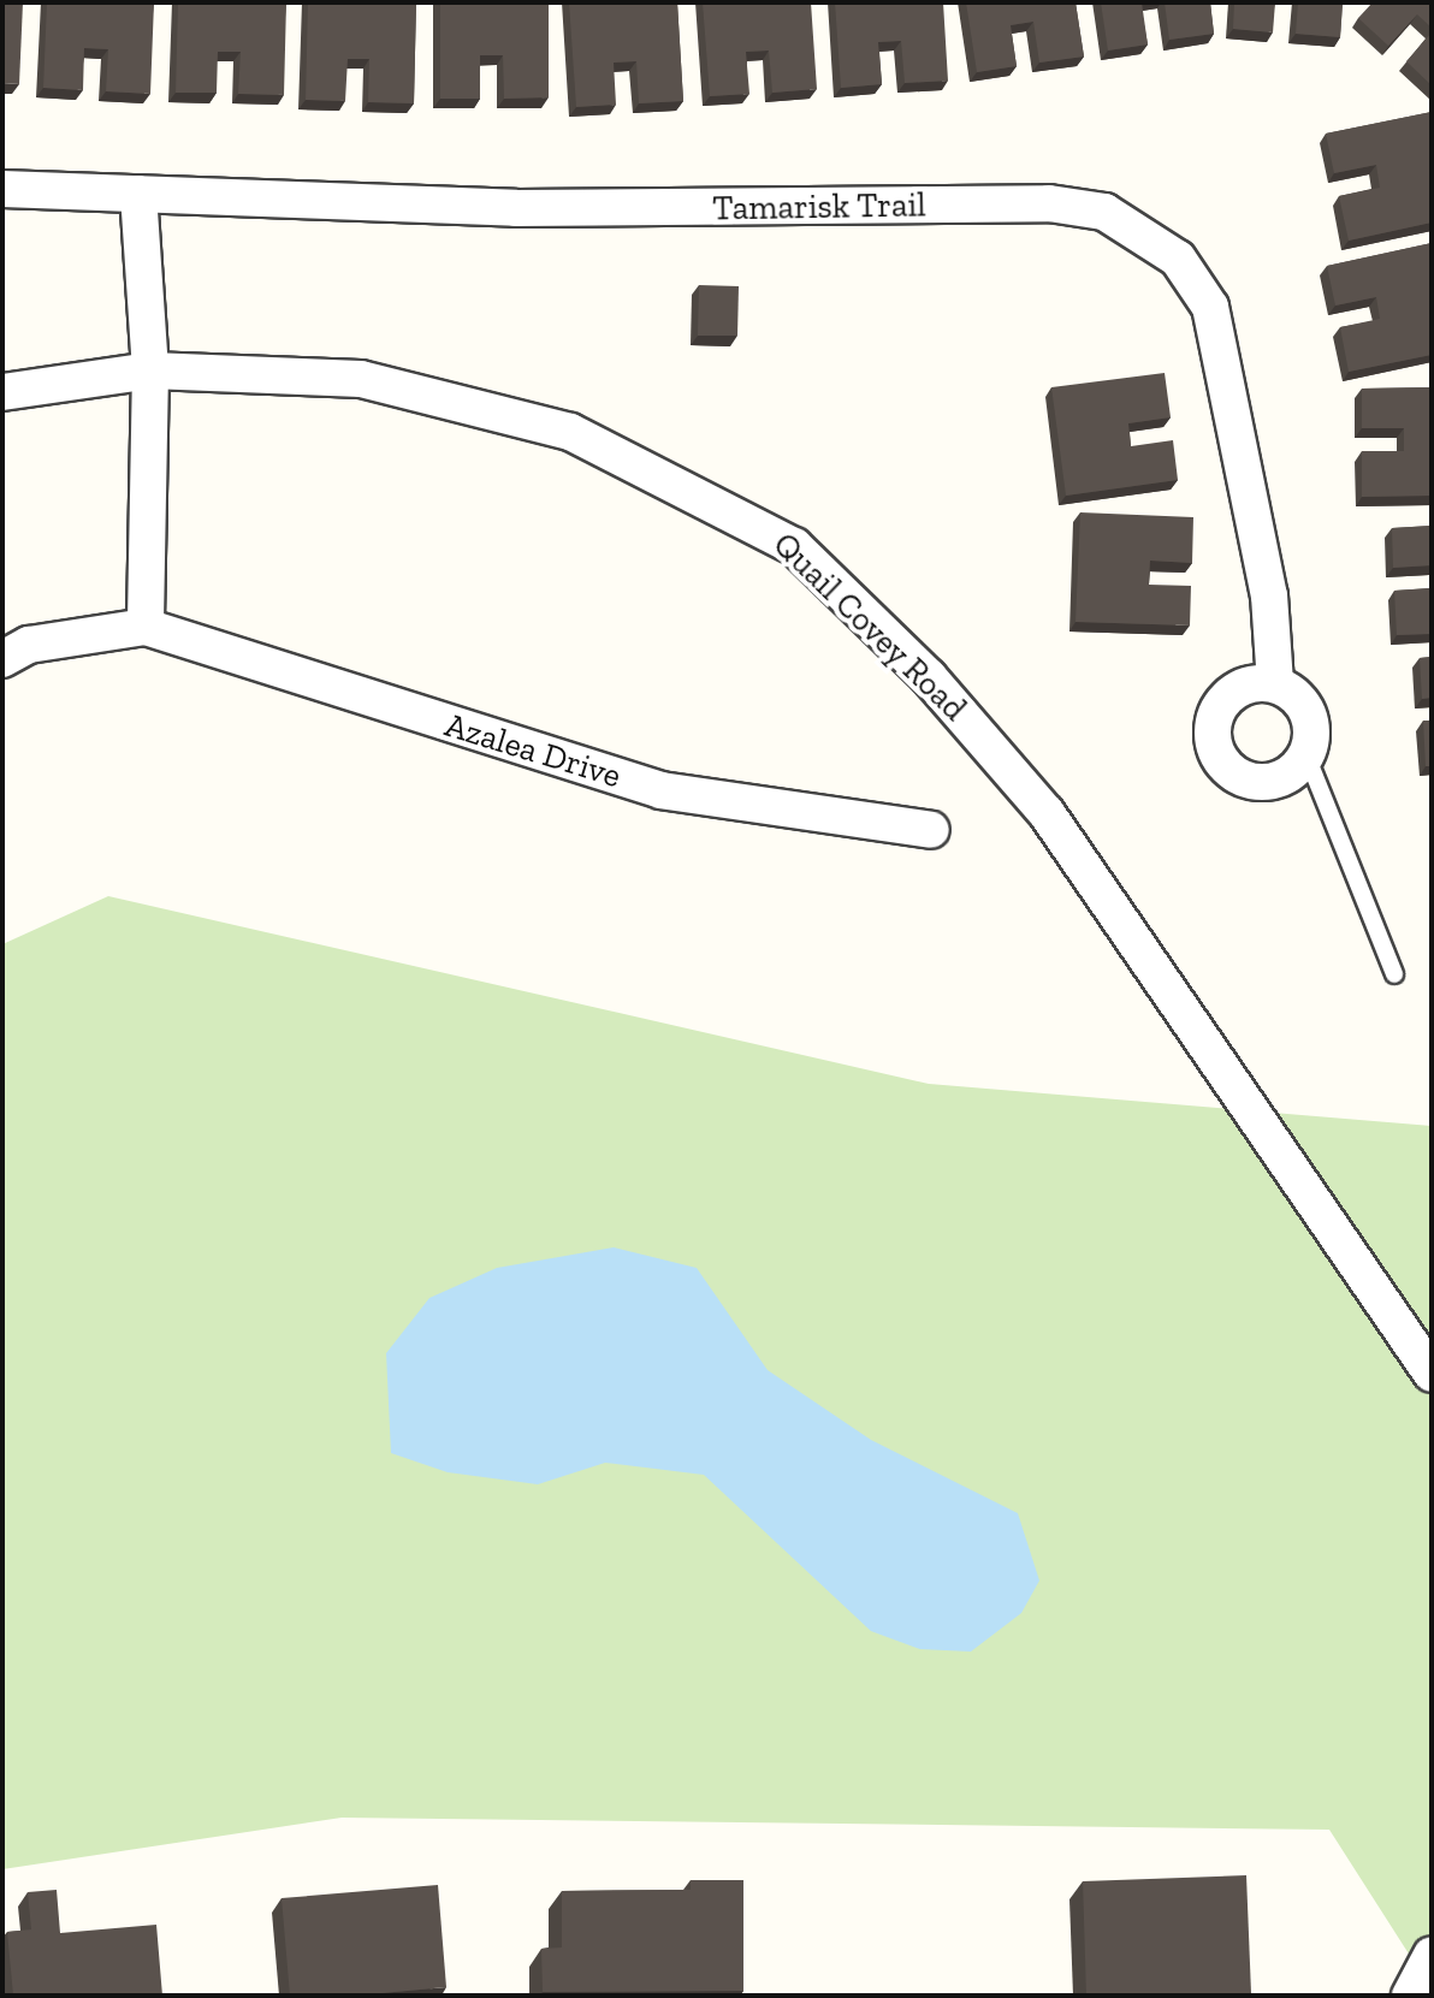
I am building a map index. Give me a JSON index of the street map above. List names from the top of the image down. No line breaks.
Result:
{"streets":{"street":["Tamarisk Trail","Quail Covey Road","Azalea Drive"]}}
